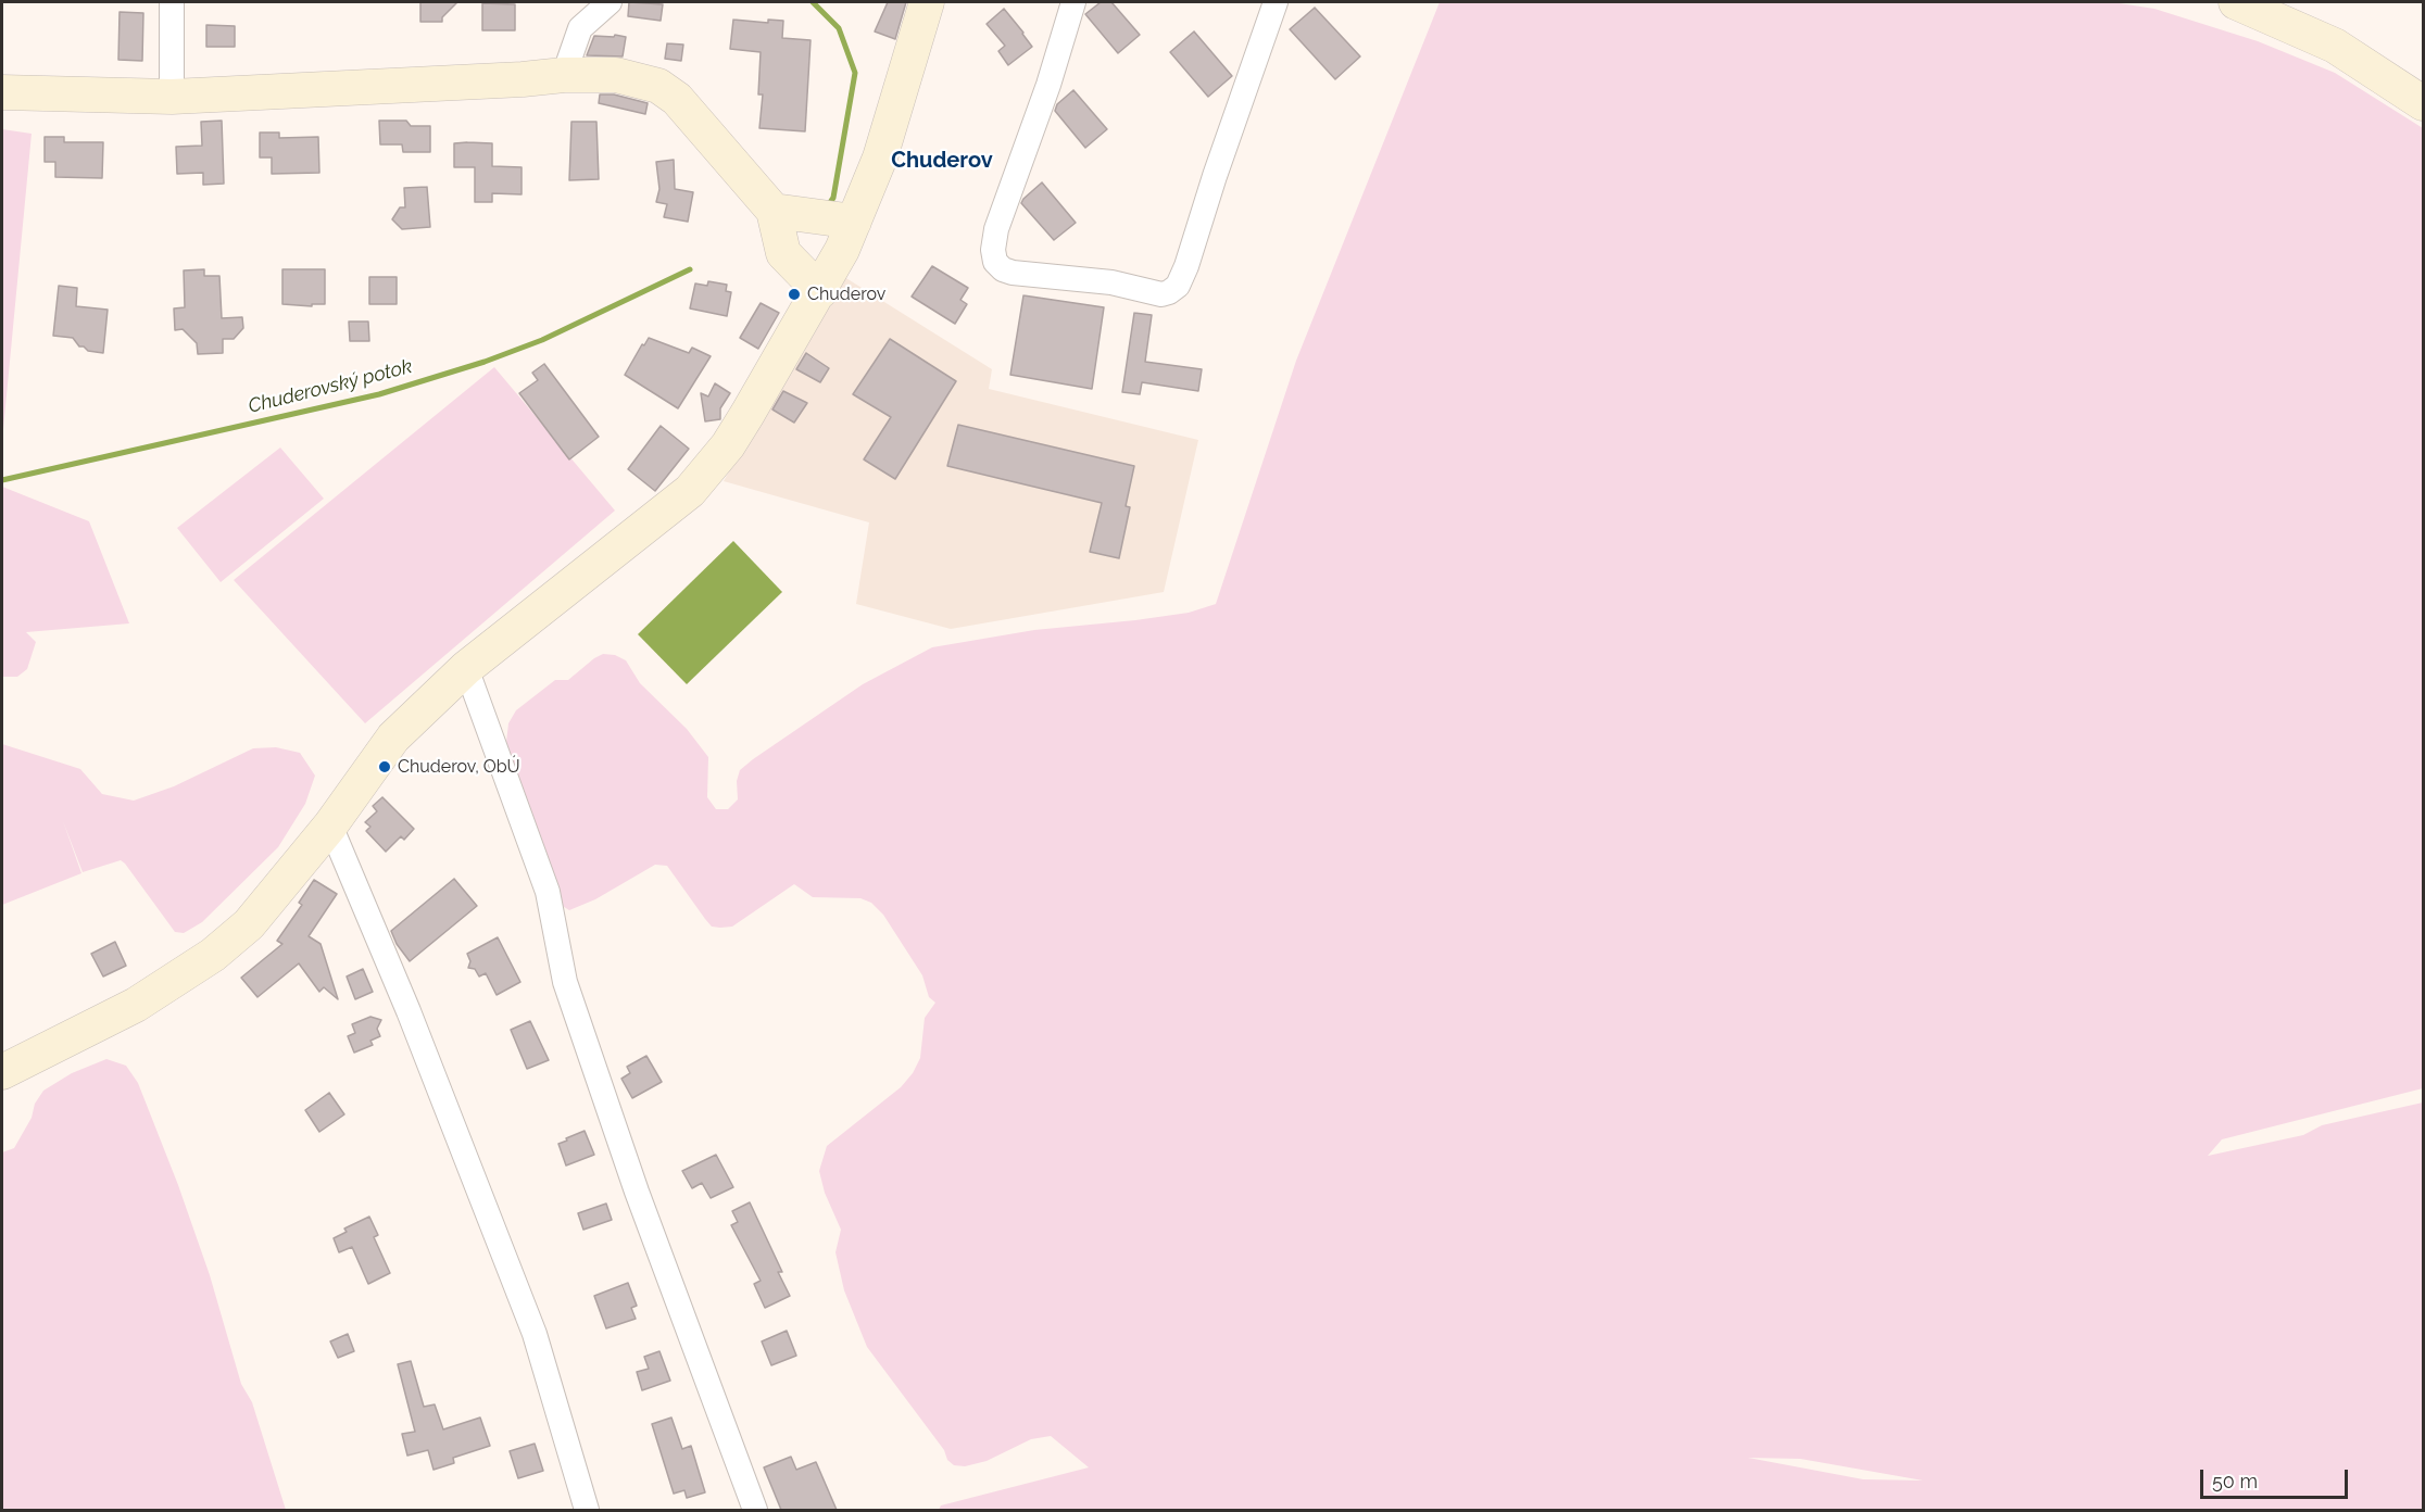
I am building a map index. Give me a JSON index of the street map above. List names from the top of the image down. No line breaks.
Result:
{"districts":["Chuderov"],"water":["Chuderovský potok"],"places":["Chuderov","Chuderov, ObÚ"],"scale_bar":"50 m"}
